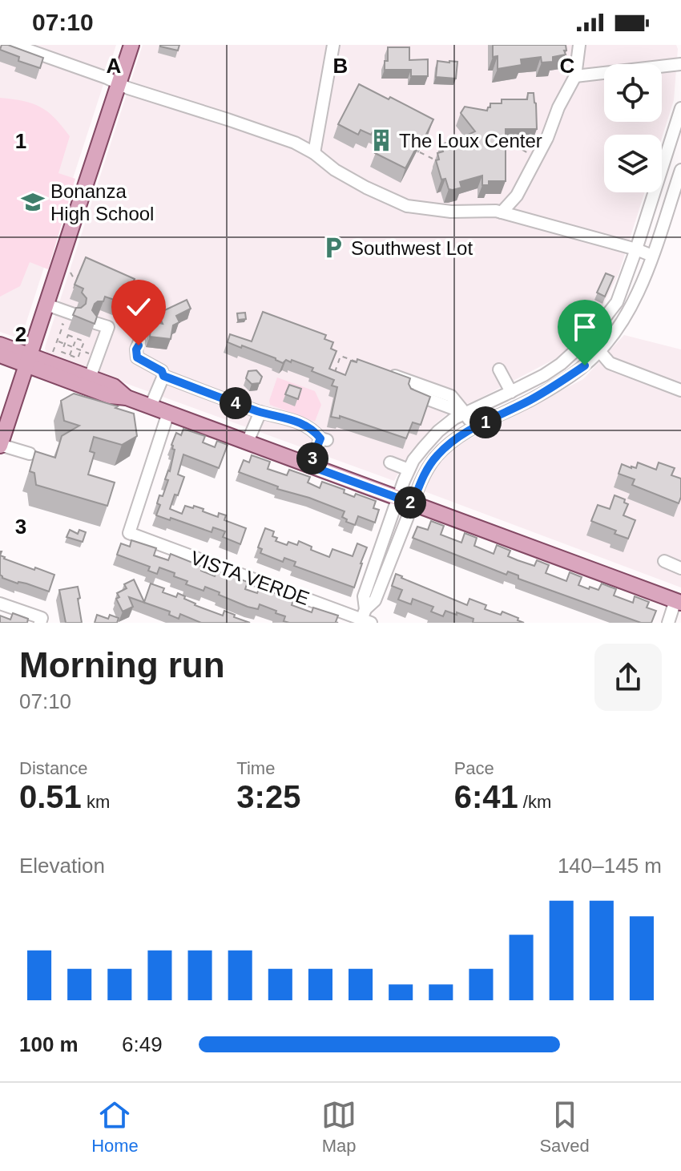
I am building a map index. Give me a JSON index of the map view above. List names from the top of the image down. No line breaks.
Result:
{"streets":{"street":["VISTA VERDE"]},"places":{"building":["The Loux Center"],"school or university":["Bonanza High School"],"parking":["Southwest Lot"]},"page":{"status":"07:10","pins":["4","1","3","2"],"heading":["Morning run","07:10"],"stats":[["Distance","0.51 km"],["Time","3:25"],["Pace","6:41 /km"]],"chart":["Elevation","140–145 m"],"list":[{"name":"100 m","note":"6:49"}],"tabs":["Home","Map","Saved"]},"grid":{"columns":["A","B","C"],"rows":["1","2","3"]}}
